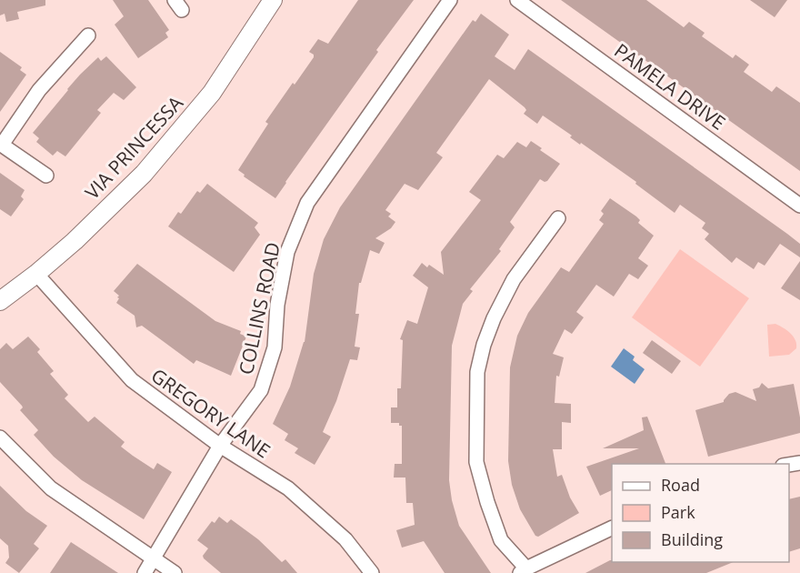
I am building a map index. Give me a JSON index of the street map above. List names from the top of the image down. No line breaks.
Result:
{"streets":{"street":["PAMELA DRIVE","VIA PRINCESSA","COLLINS ROAD","GREGORY LANE"]},"crossings":[["VIA PRINCESSA","GREGORY LANE"],["COLLINS ROAD","GREGORY LANE"]],"legend":["Road","Park","Building"]}
